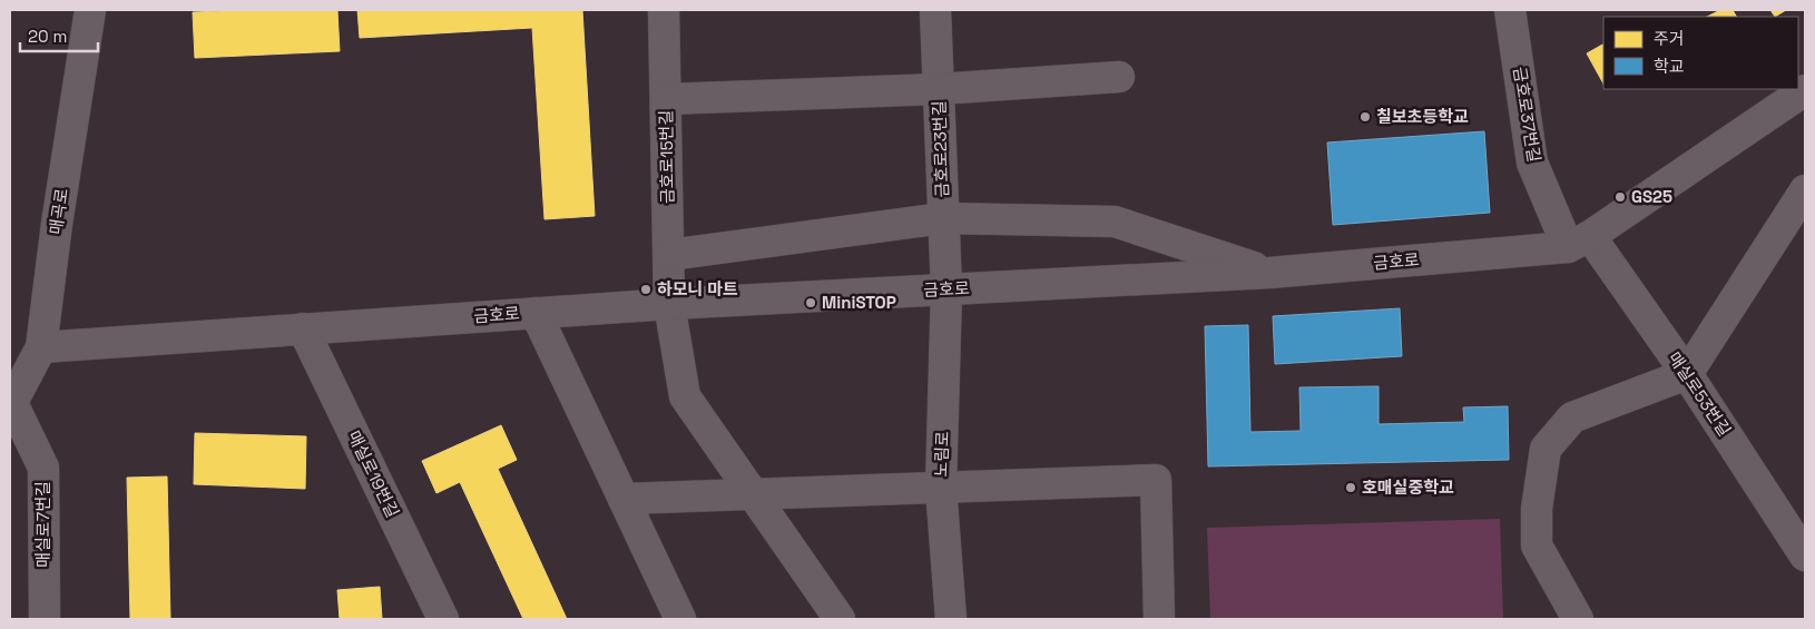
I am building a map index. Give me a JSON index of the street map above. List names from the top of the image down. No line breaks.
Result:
{"streets":{"street":["금호로37번길","금호로23번길","금호로15번길","매곡로","금호로","매실로53번길","노림로","매실로19번길","매실로7번길"]},"crossings":[["금호로37번길","금호로"],["금호로37번길","매실로53번길"],["금호로23번길","금호로"],["금호로23번길","노림로"],["금호로15번길","금호로"],["매곡로","금호로"],["매곡로","매실로7번길"],["금호로","매실로53번길"],["금호로","노림로"],["금호로","매실로19번길"]],"places":["칠보초등학교","GS25","하모니 마트","MiniSTOP","호매실중학교"],"legend":["주거","학교"],"scale_bar":"20 m"}
